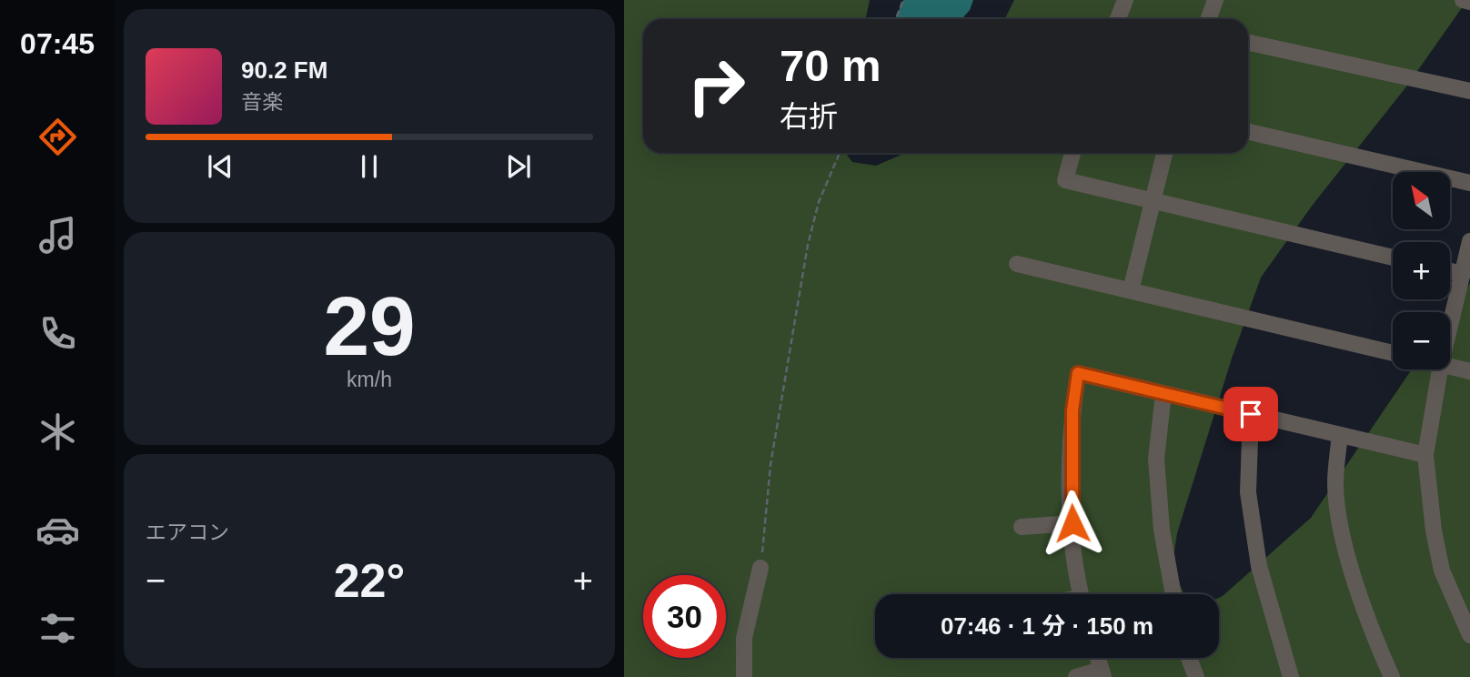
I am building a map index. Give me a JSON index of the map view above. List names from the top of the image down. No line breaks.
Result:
{"north":"top left","page":{"tabs":"07:45","turn":["70 m","右折"],"song":["90.2 FM","音楽"],"map_buttons":["+","−"],"tile":[["29","km/h"],"エアコン"],"heat":["−","22°","+"],"limit":"30","trip":"07:46 · 1 分 · 150 m"}}
